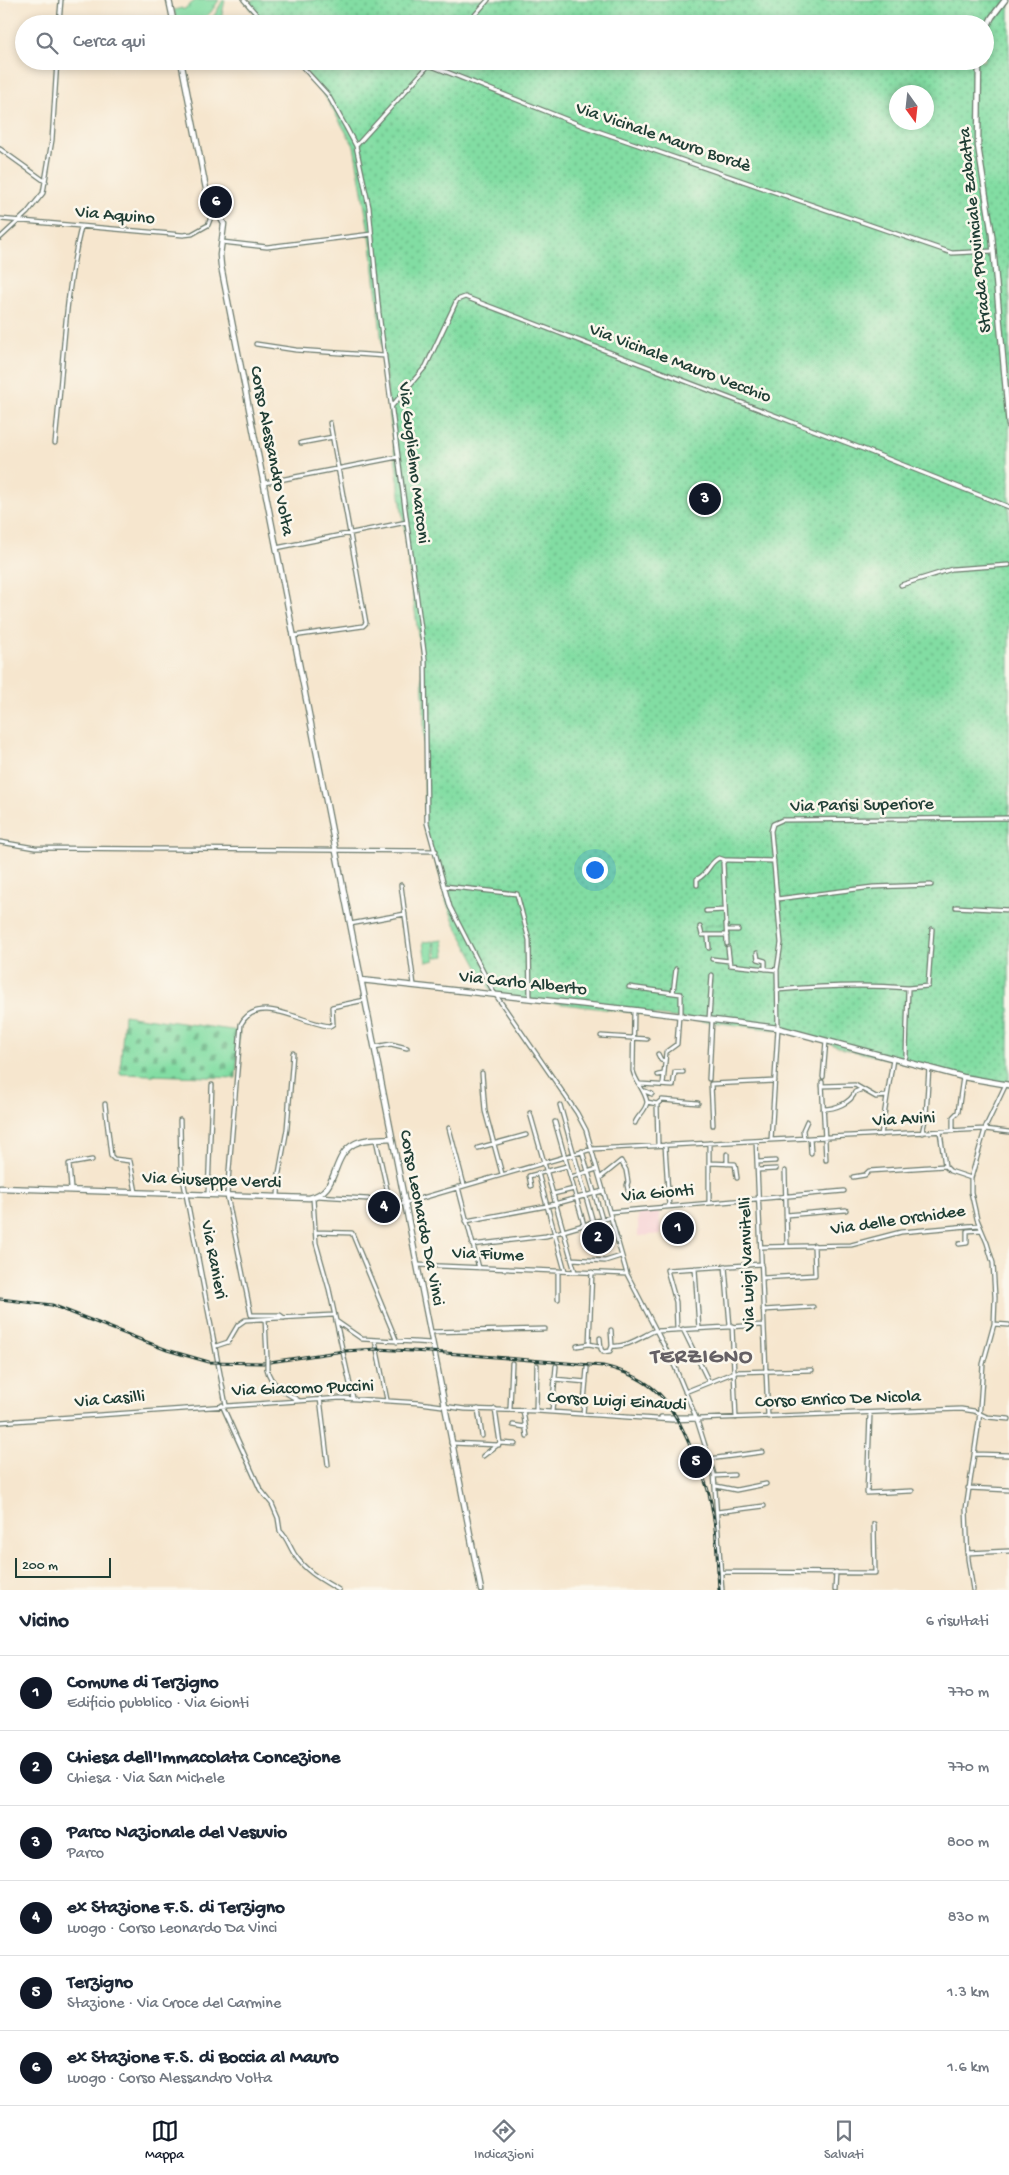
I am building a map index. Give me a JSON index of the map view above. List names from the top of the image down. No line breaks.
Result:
{"streets":{"main road":["Strada Provinciale Zabatta","Corso Alessandro Volta","Via Carlo Alberto","Via Giuseppe Verdi","Corso Leonardo Da Vinci"],"street":["Via Vicinale Mauro Bordè","Via Aquino","Via Vicinale Mauro Vecchio","Via Guglielmo Marconi","Via Parisi Superiore","Via Avini","Via Gionti","Via delle Orchidee","Via Fiume","Via Ranieri","Via Luigi Vanvitelli","Via Giacomo Puccini","Via Casilli","Corso Enrico De Nicola","Corso Luigi Einaudi"]},"crossings":[["Via Vicinale Mauro Bordè","Strada Provinciale Zabatta"],["Via Aquino","Corso Alessandro Volta"],["Via Vicinale Mauro Vecchio","Via Guglielmo Marconi"],["Corso Alessandro Volta","Corso Leonardo Da Vinci"],["Via Guglielmo Marconi","Via Carlo Alberto"],["Via Guglielmo Marconi","Via Avini"],["Via Guglielmo Marconi","Via Gionti"],["Via Guglielmo Marconi","Via Fiume"],["Via Guglielmo Marconi","Corso Enrico De Nicola"],["Via Guglielmo Marconi","Corso Luigi Einaudi"],["Via Parisi Superiore","Via Carlo Alberto"],["Via Parisi Superiore","Via Avini"],["Via Carlo Alberto","Corso Leonardo Da Vinci"],["Via Avini","Corso Leonardo Da Vinci"],["Via Avini","Via Luigi Vanvitelli"],["Via Giuseppe Verdi","Via Ranieri"],["Via Gionti","Via Luigi Vanvitelli"],["Corso Leonardo Da Vinci","Via Fiume"],["Corso Leonardo Da Vinci","Via Giacomo Puccini"],["Corso Leonardo Da Vinci","Corso Luigi Einaudi"],["Via delle Orchidee","Via Luigi Vanvitelli"],["Via Ranieri","Via Giacomo Puccini"],["Via Ranieri","Via Casilli"],["Via Luigi Vanvitelli","Corso Enrico De Nicola"],["Via Giacomo Puccini","Via Casilli"],["Via Giacomo Puccini","Corso Luigi Einaudi"],["Corso Enrico De Nicola","Corso Luigi Einaudi"]],"districts":["TERZIGNO"],"scale_bar":"200 m","north":"bottom","page":{"search":"Cerca qui","pins":["6","3","4","1","2","5"],"scale":"200 m","heading":["Vicino","6 risultati"],"list":[{"mark":"1","name":"Comune di Terzigno","note":"Edificio pubblico · Via Gionti","value":"770 m"},{"mark":"2","name":"Chiesa dell'Immacolata Concezione","note":"Chiesa · Via San Michele","value":"770 m"},{"mark":"3","name":"Parco Nazionale del Vesuvio","note":"Parco","value":"800 m"},{"mark":"4","name":"ex Stazione F.S. di Terzigno","note":"Luogo · Corso Leonardo Da Vinci","value":"830 m"},{"mark":"5","name":"Terzigno","note":"Stazione · Via Croce del Carmine","value":"1.3 km"},{"mark":"6","name":"ex Stazione F.S. di Boccia al Mauro","note":"Luogo · Corso Alessandro Volta","value":"1.6 km"}],"nav":["Mappa","Indicazioni","Salvati"]}}
